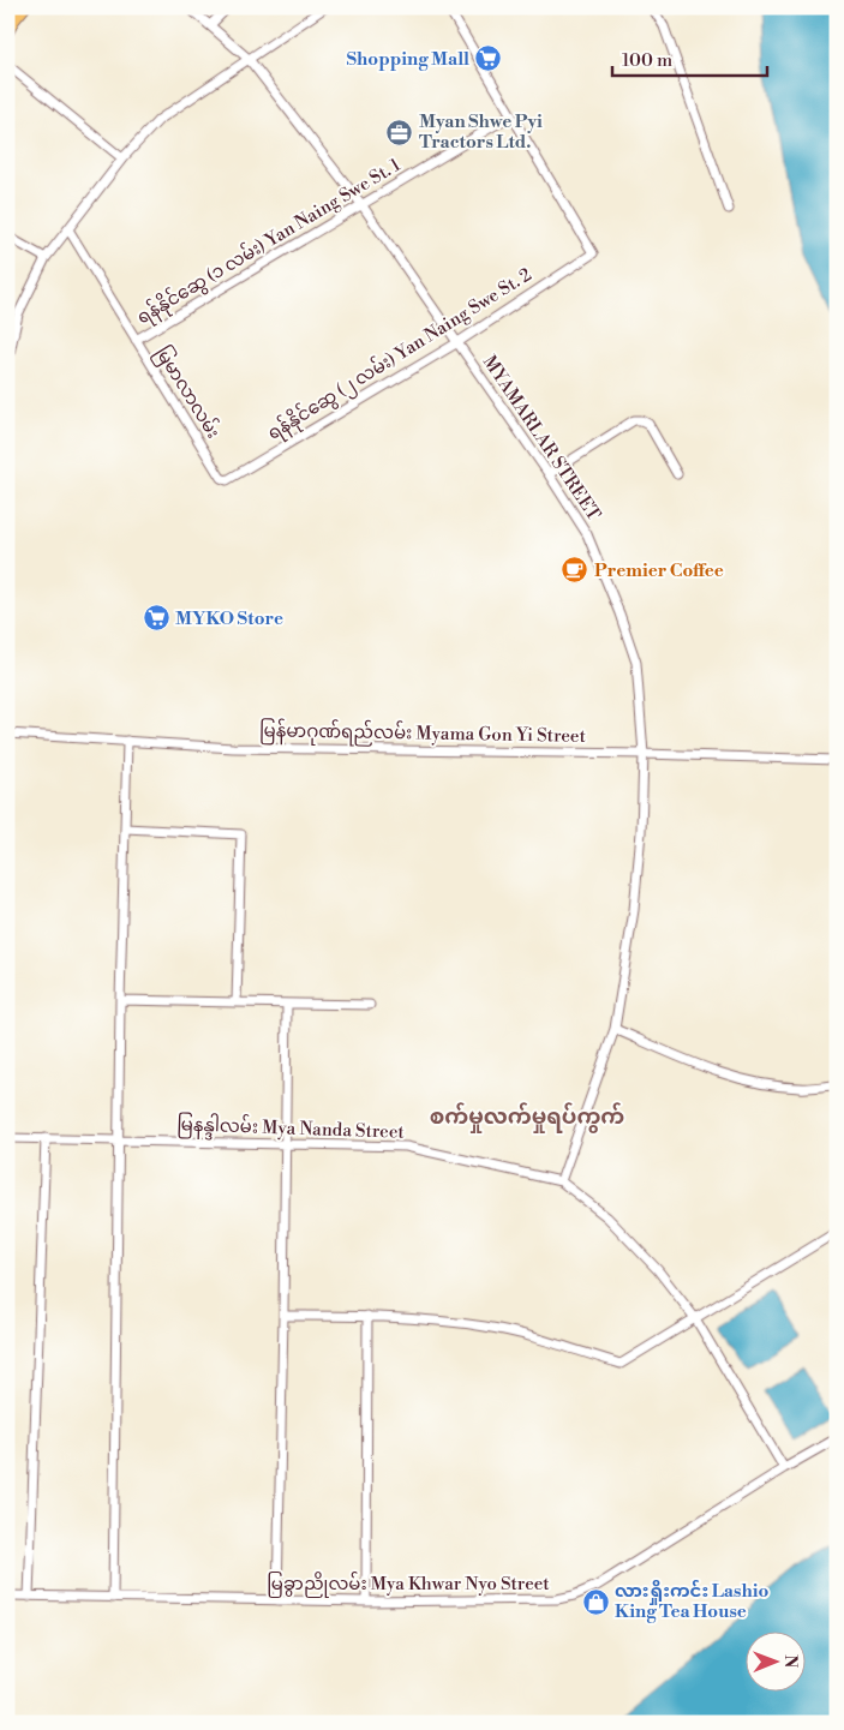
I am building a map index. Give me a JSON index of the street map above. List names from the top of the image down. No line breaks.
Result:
{"streets":{"street":["ရန်နိုင်ဆွေ (၁ လမ်း) Yan Naing Swe St. 1","ရန်နိုင်ဆွေ (၂ လမ်း) Yan Naing Swe St. 2","မြမာလာလမ်း","MYAMARLAR STREET","မြန်မာဂုဏ်ရည်လမ်း Myama Gon Yi Street","မြနန္ဒါလမ်း Mya Nanda Street","မြခွာညိုလမ်း Mya Khwar Nyo Street"]},"crossings":[["ရန်နိုင်ဆွေ (၁ လမ်း) Yan Naing Swe St. 1","ရန်နိုင်ဆွေ (၂ လမ်း) Yan Naing Swe St. 2"],["ရန်နိုင်ဆွေ (၁ လမ်း) Yan Naing Swe St. 1","မြမာလာလမ်း"],["ရန်နိုင်ဆွေ (၁ လမ်း) Yan Naing Swe St. 1","MYAMARLAR STREET"],["ရန်နိုင်ဆွေ (၂ လမ်း) Yan Naing Swe St. 2","မြမာလာလမ်း"],["ရန်နိုင်ဆွေ (၂ လမ်း) Yan Naing Swe St. 2","MYAMARLAR STREET"],["MYAMARLAR STREET","မြန်မာဂုဏ်ရည်လမ်း Myama Gon Yi Street"],["MYAMARLAR STREET","မြနန္ဒါလမ်း Mya Nanda Street"],["မြနန္ဒါလမ်း Mya Nanda Street","မြခွာညိုလမ်း Mya Khwar Nyo Street"]],"districts":["စက်မှုလက်မှုရပ်ကွက်"],"places":{"supermarket":["Shopping Mall","MYKO Store"],"office":["Myan Shwe Pyi Tractors Ltd."],"cafe":["Premier Coffee"],"shop":["လားရှိုးကင်း Lashio King Tea House"]},"scale_bar":"100 m","north":"right"}
